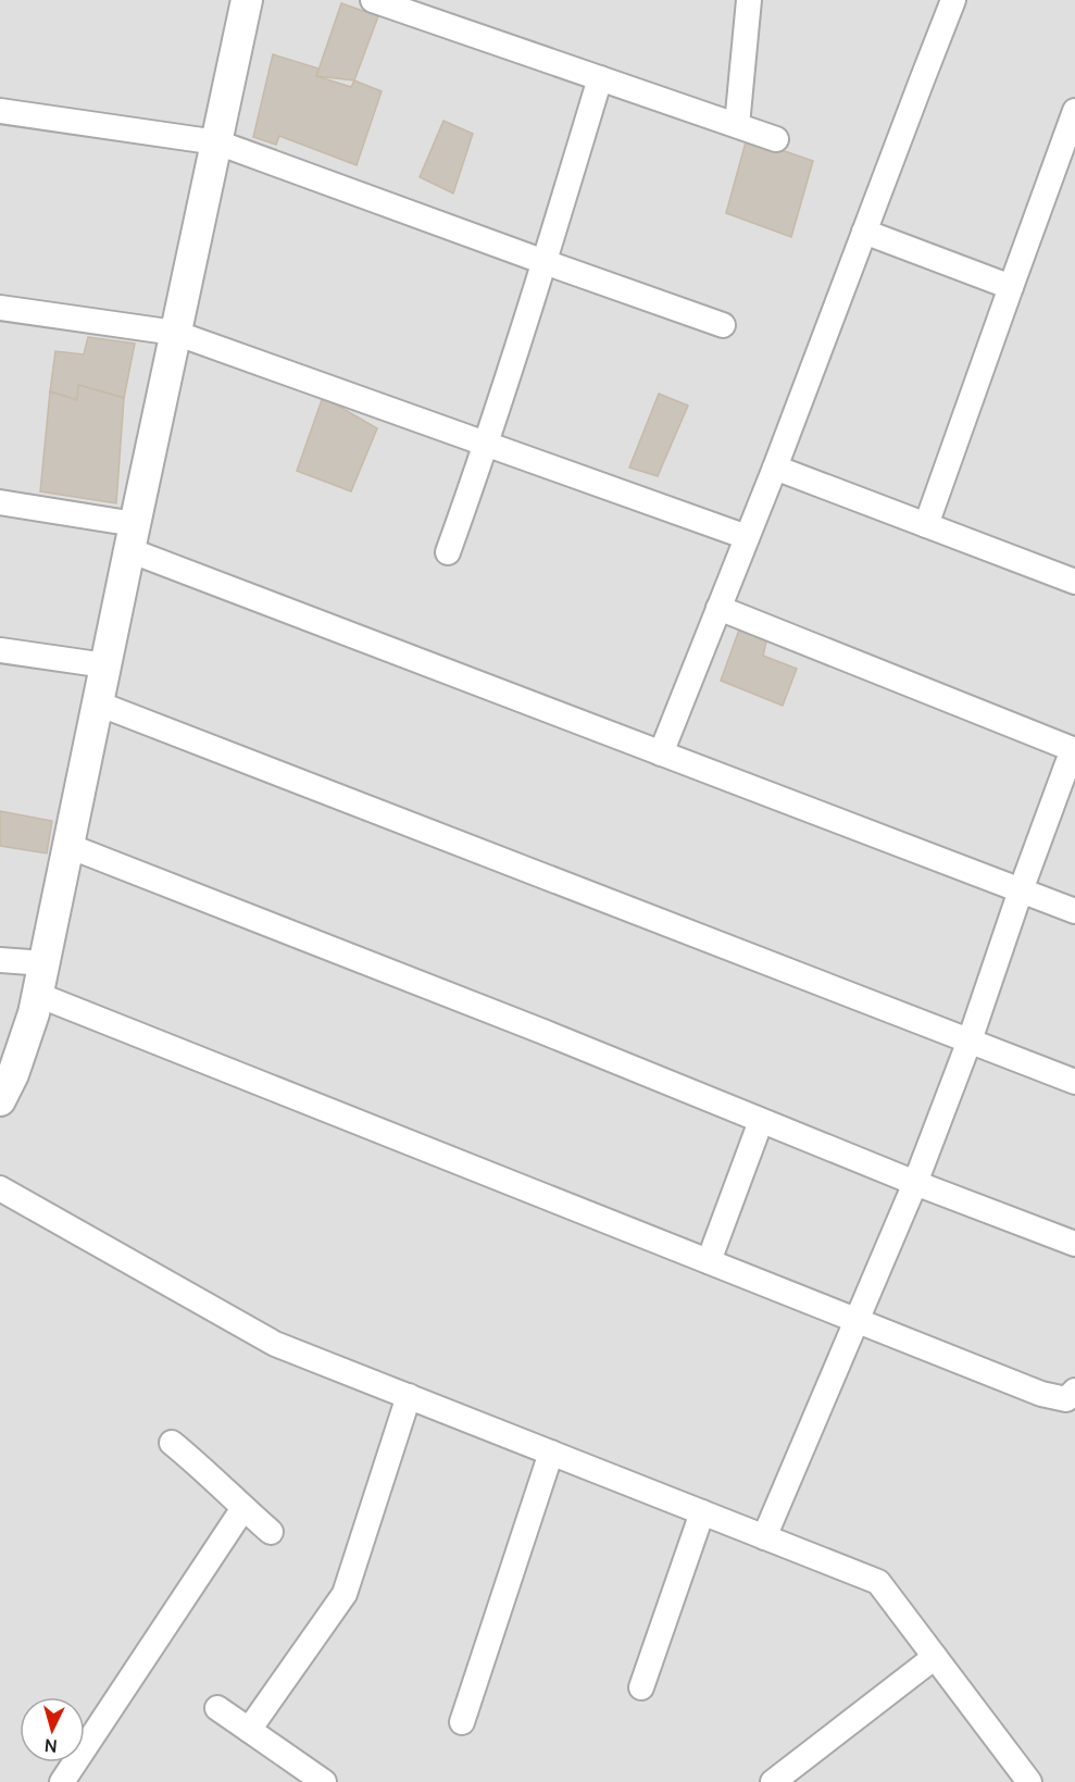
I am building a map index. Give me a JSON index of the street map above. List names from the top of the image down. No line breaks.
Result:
{"north":"bottom"}
